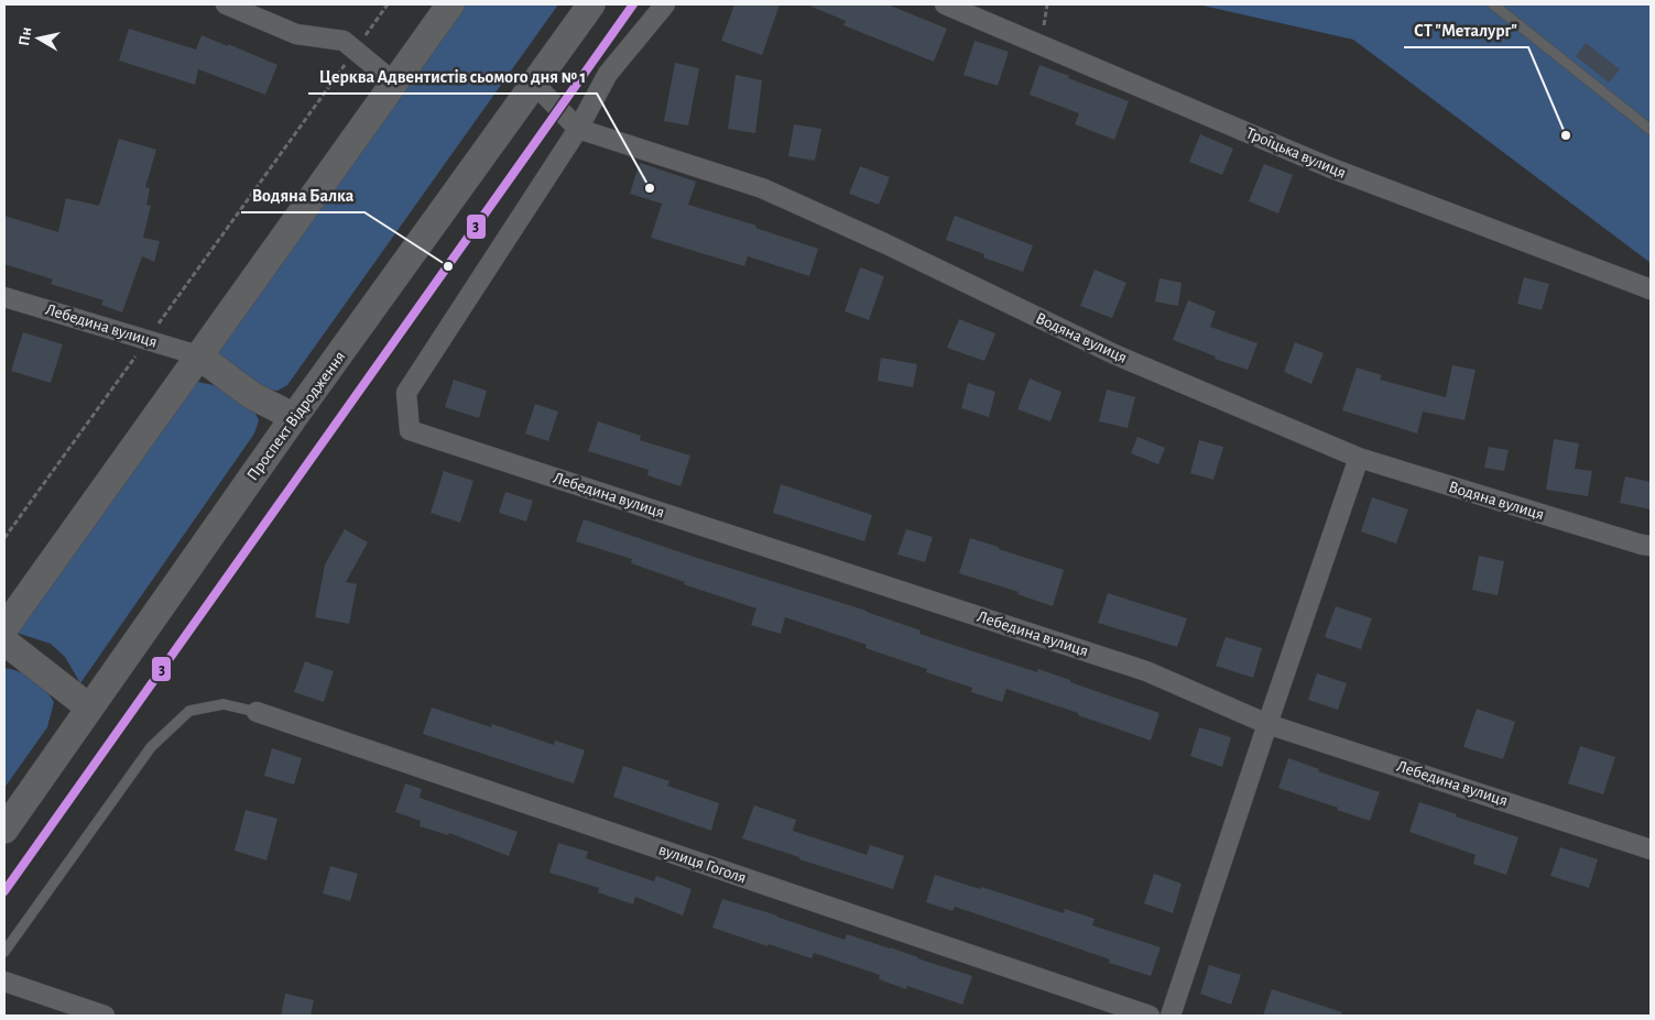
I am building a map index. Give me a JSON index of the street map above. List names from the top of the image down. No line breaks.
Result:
{"streets":{"main road":["Проспект Відродження"],"street":["Троїцька вулиця","Лебедина вулиця","Водяна вулиця","вулиця Гоголя"]},"crossings":[["Лебедина вулиця","Водяна вулиця"],["Водяна вулиця","Проспект Відродження"]],"places":["СТ \"Металург\"","Церква Адвентистів сьомого дня № 1","Водяна Балка"],"lines":["transit line 3"],"north":"left"}
